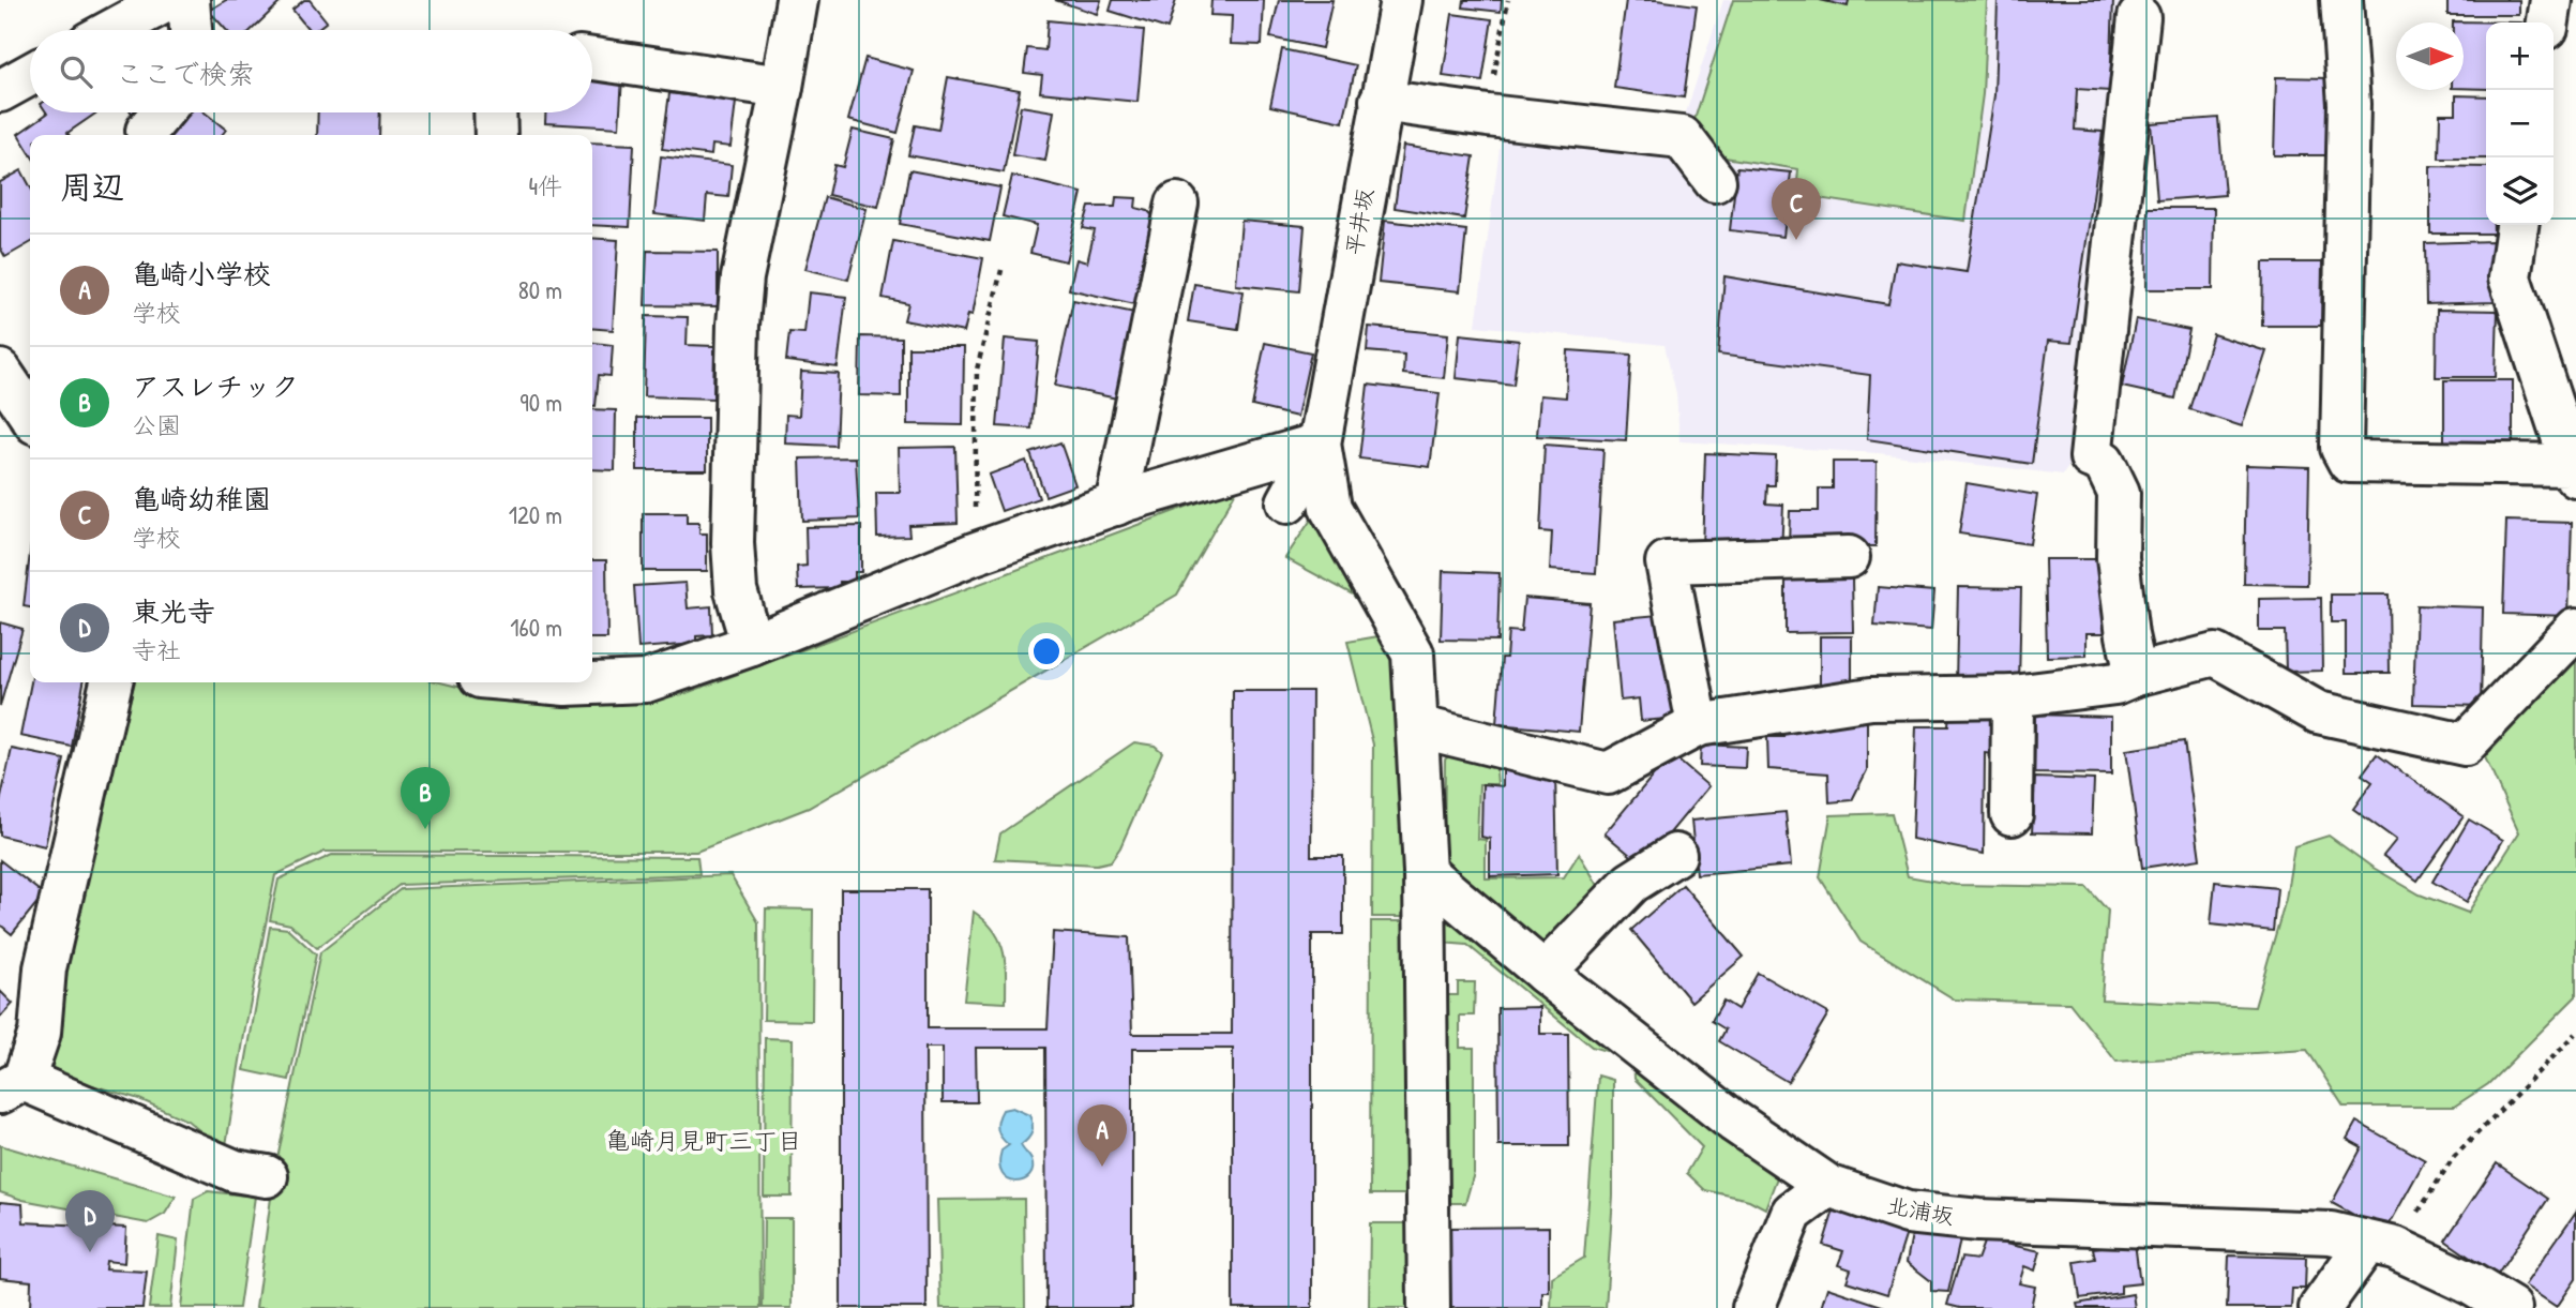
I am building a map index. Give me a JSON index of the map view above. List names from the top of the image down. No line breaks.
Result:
{"streets":{"main road":["平井坂","北浦坂"]},"districts":["亀崎月見町三丁目"],"north":"right","page":{"map_buttons":["+","−"],"search":"ここで検索","heading":["周辺","4件"],"pins":["C","B","A","D"],"list":[{"mark":"A","name":"亀崎小学校","note":"学校","value":"80 m"},{"mark":"B","name":"アスレチック","note":"公園","value":"90 m"},{"mark":"C","name":"亀崎幼稚園","note":"学校","value":"120 m"},{"mark":"D","name":"東光寺","note":"寺社","value":"160 m"}]}}
